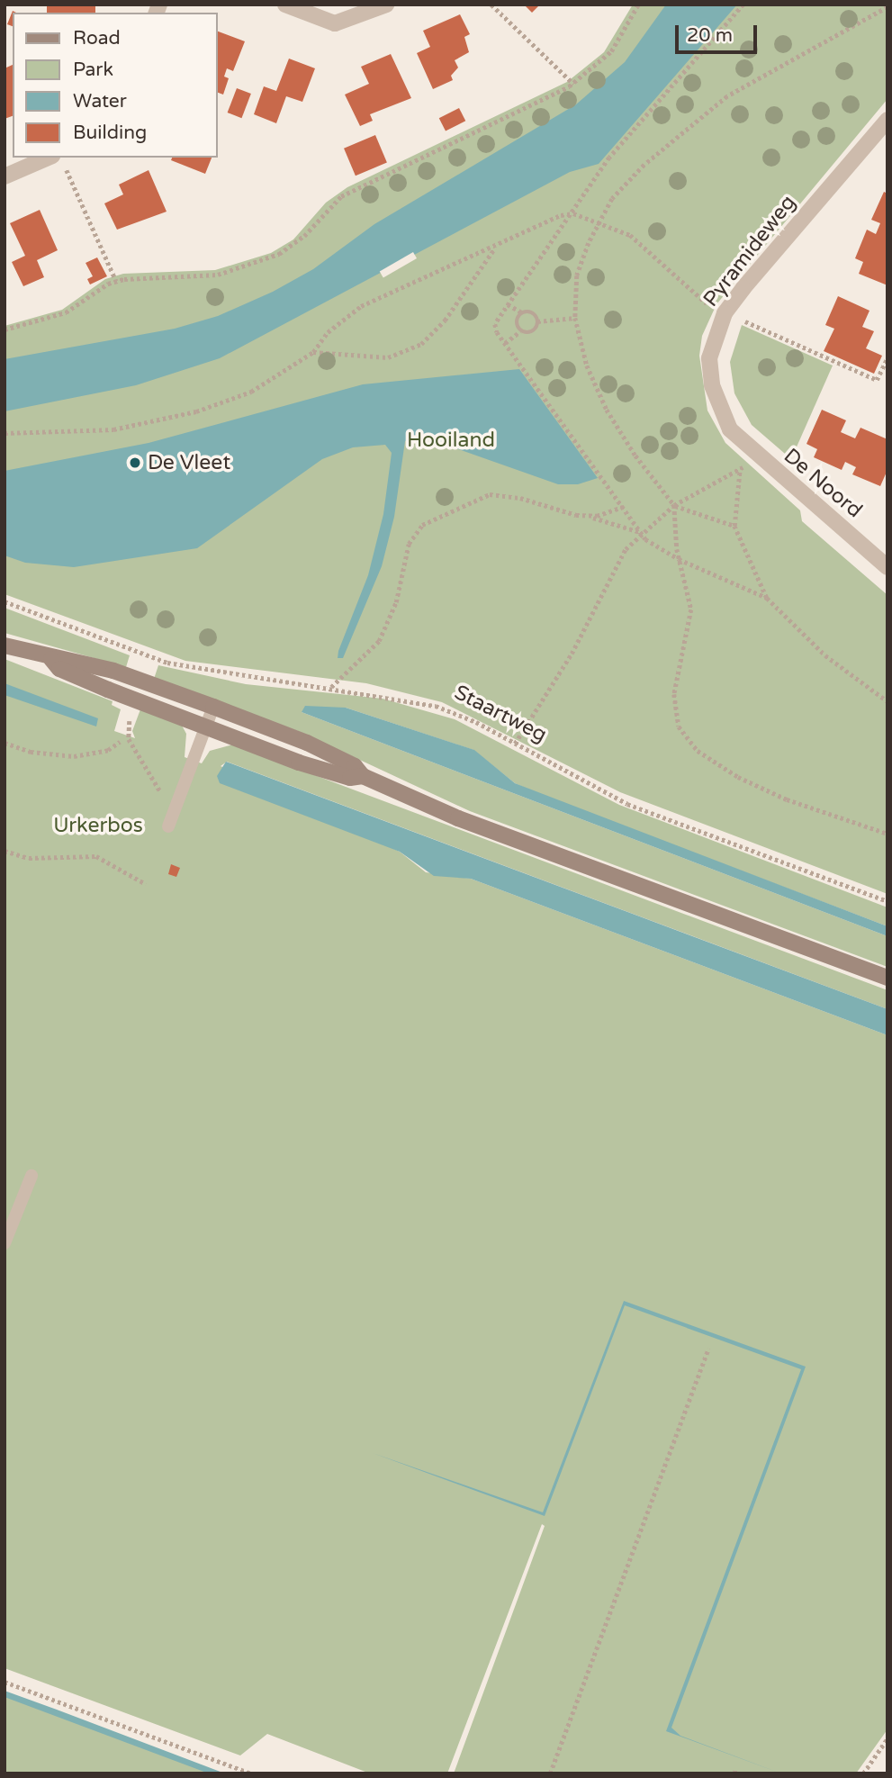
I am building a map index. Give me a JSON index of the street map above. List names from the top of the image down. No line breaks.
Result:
{"streets":{"street":["Pyramideweg","De Noord"],"path":["Staartweg"]},"crossings":[["Pyramideweg","De Noord"]],"parks":["Hooiland","Urkerbos"],"places":["De Vleet"],"legend":["Road","Park","Water","Building"],"scale_bar":"20 m"}
